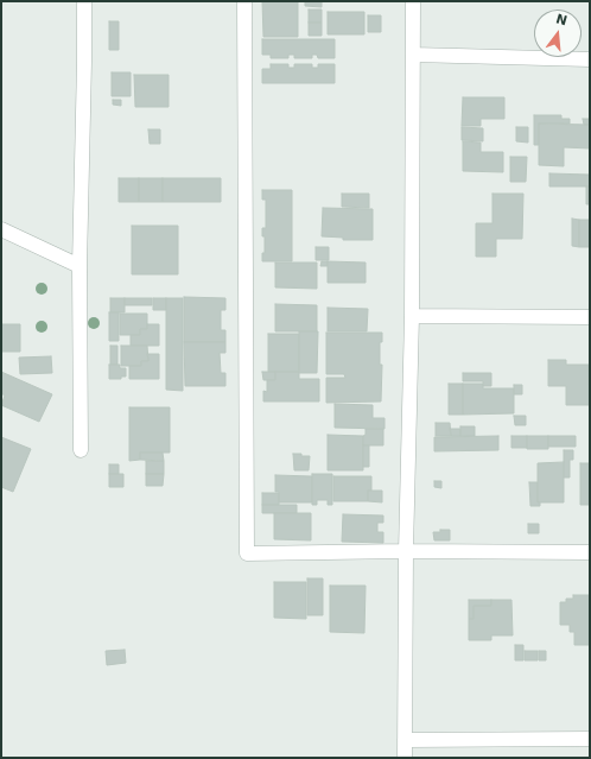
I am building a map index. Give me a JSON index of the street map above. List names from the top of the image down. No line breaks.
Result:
{"north":"top"}
